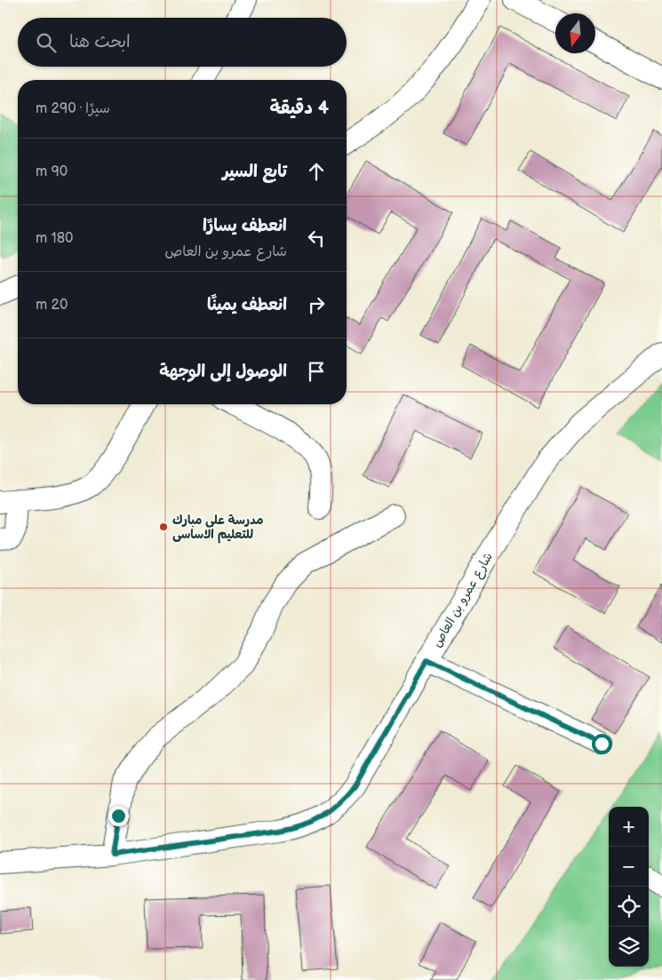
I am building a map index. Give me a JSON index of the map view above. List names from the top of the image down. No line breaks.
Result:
{"streets":{"street":["شارع عمرو بن العاص"]},"places":["مدرسة على مبارك للتعليم الاساسى"],"north":"bottom","page":{"search":"ابحث هنا","heading":["4 دقيقة","سيرًا · 290 m"],"list":[["تابع السير","90 m"],["انعطف يسارًا","شارع عمرو بن العاص","180 m"],["انعطف يمينًا","20 m"],"الوصول إلى الوجهة"],"map_buttons":["+","−"]}}
